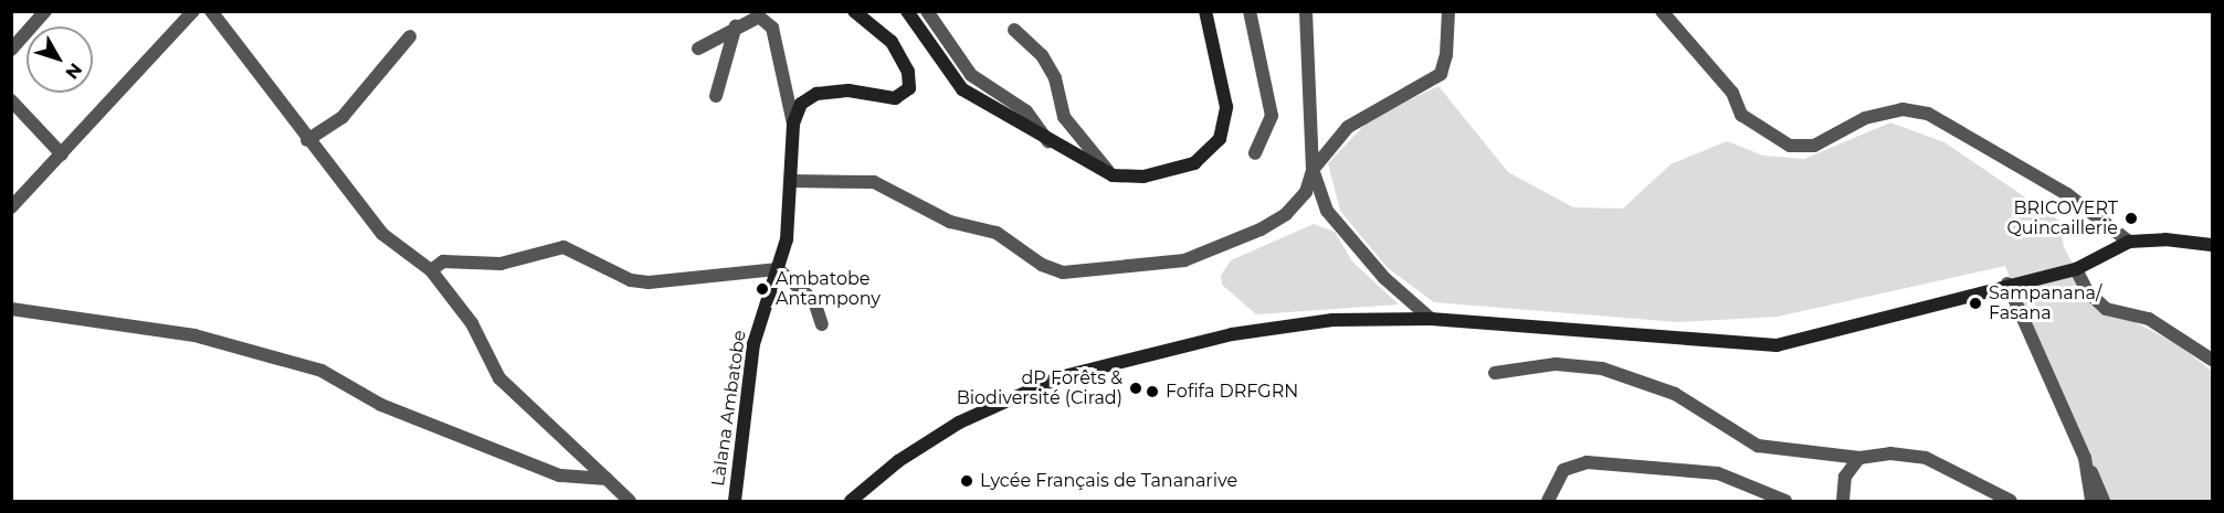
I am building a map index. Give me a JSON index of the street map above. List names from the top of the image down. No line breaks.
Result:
{"streets":{"street":["Làlana Ambatobe"]},"places":["BRICOVERT Quincaillerie","Ambatobe Antampony","Sampanana/ Fasana","dP Forêts & Biodiversité (Cirad)","Fofifa DRFGRN","Lycée Français de Tananarive"],"north":"bottom right"}
